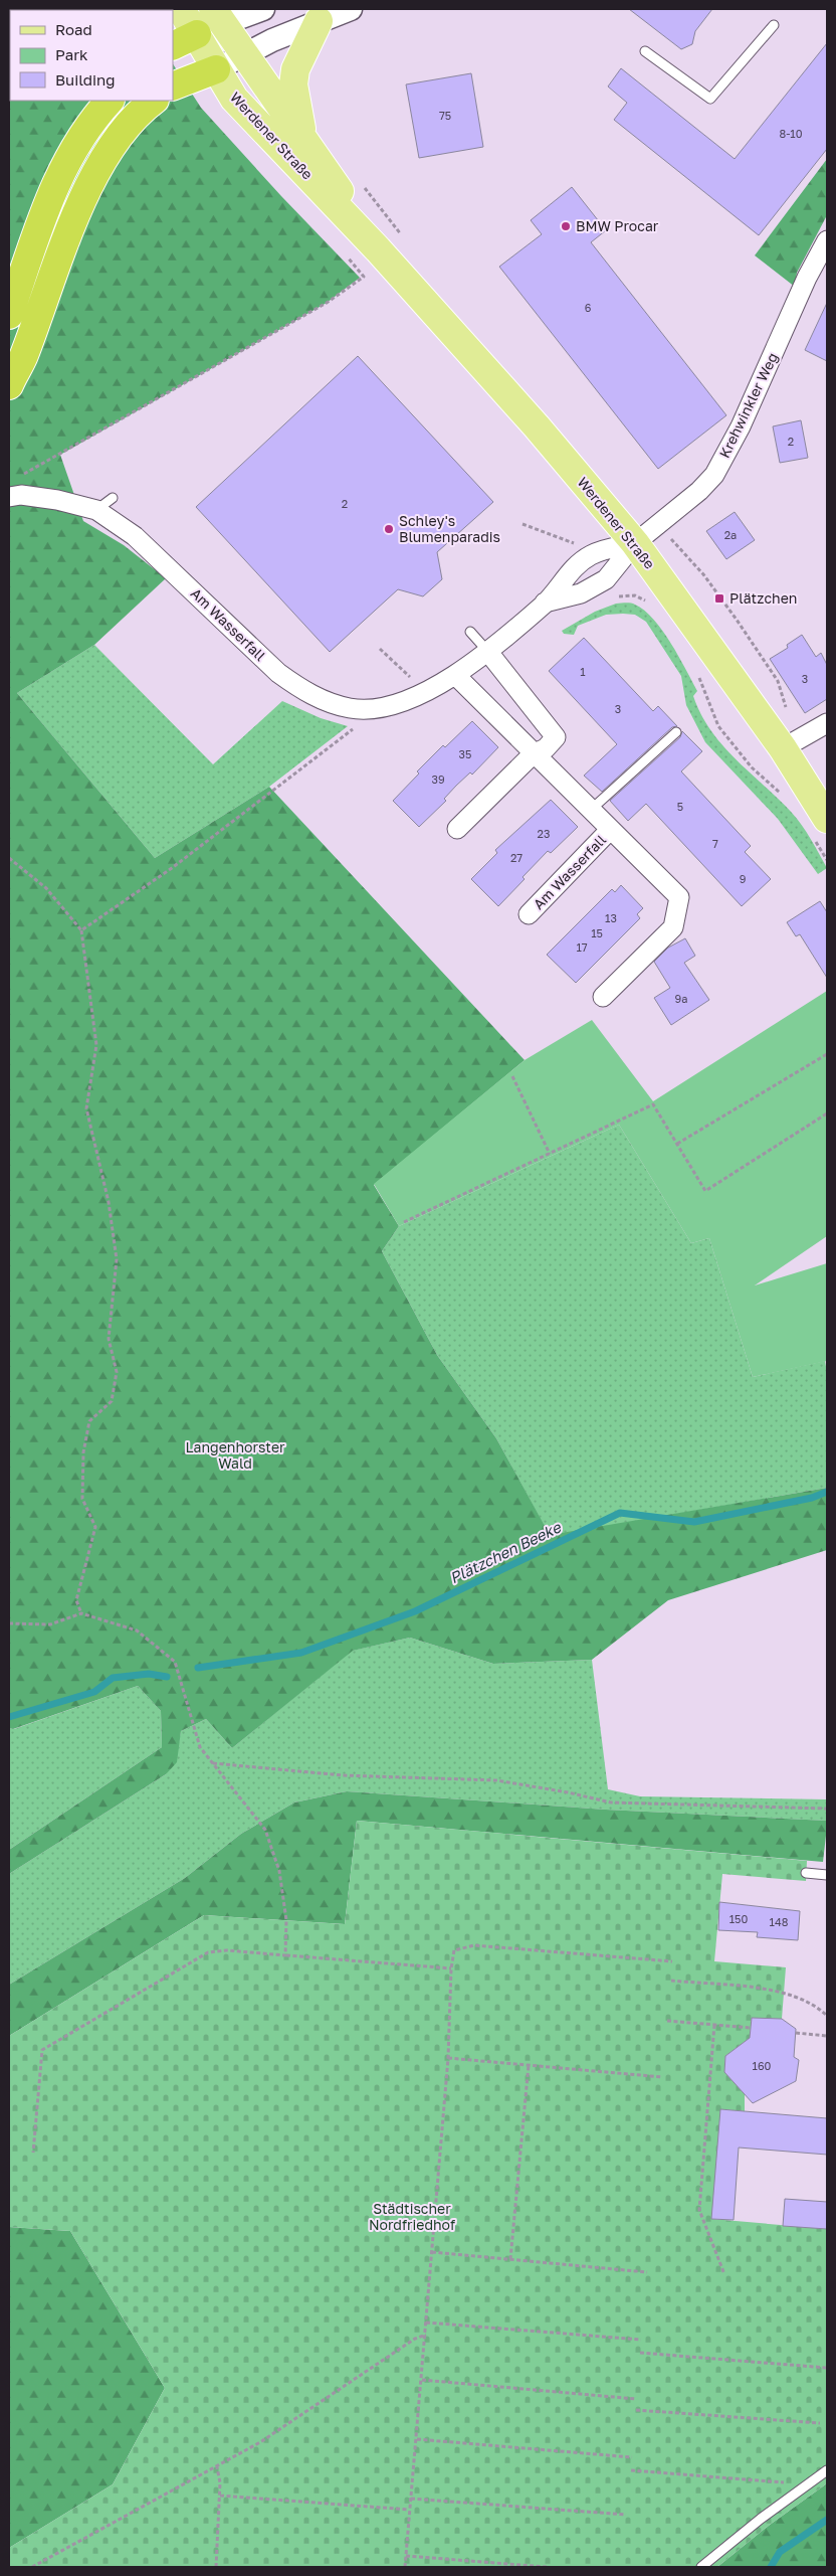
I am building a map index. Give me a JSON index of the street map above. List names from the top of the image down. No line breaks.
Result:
{"streets":{"main road":["Werdener Straße"],"street":["Krehwinkler Weg","Am Wasserfall"]},"crossings":[["Werdener Straße","Krehwinkler Weg"],["Werdener Straße","Am Wasserfall"],["Krehwinkler Weg","Am Wasserfall"]],"water":["Plätzchen Beeke"],"parks":["Langenhorster Wald","Städtischer Nordfriedhof"],"places":{"other":["BMW Procar","Schley's Blumenparadis"],"transit":["Plätzchen"]},"house_numbers":["75","8-10","6","2","2","2a","1","3","3","35","39","5","23","7","27","9","13","15","17","9a","150","148","160"],"legend":["Road","Park","Building"]}
